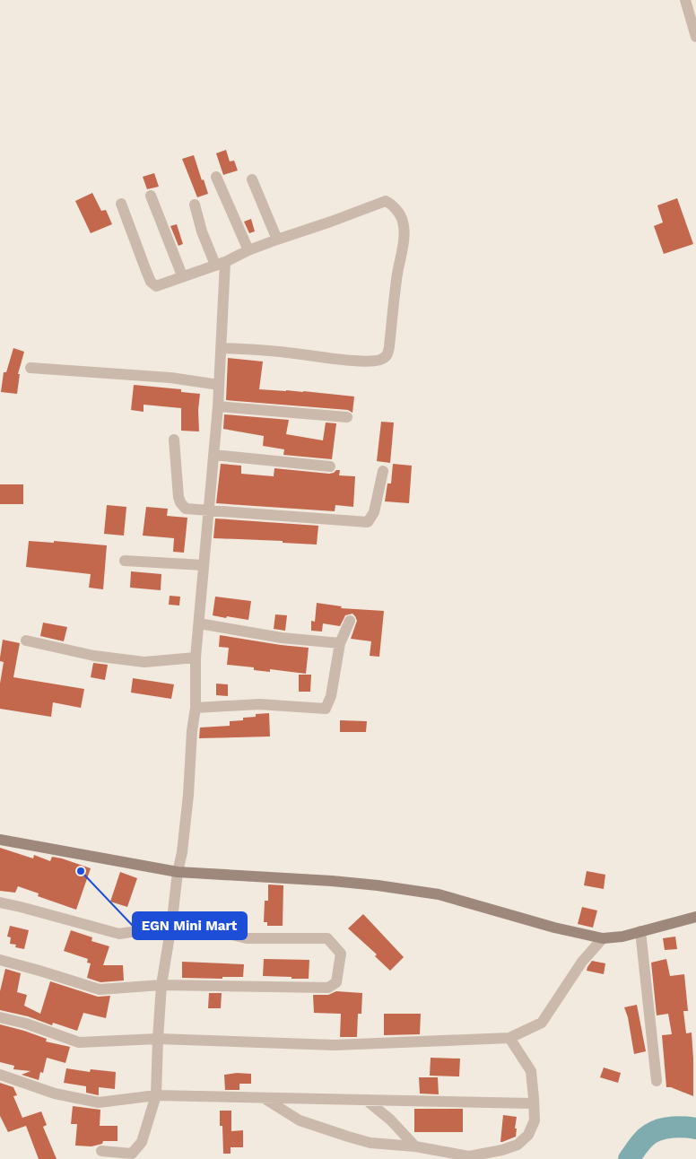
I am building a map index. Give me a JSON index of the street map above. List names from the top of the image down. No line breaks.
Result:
{"places":["EGN Mini Mart"]}
